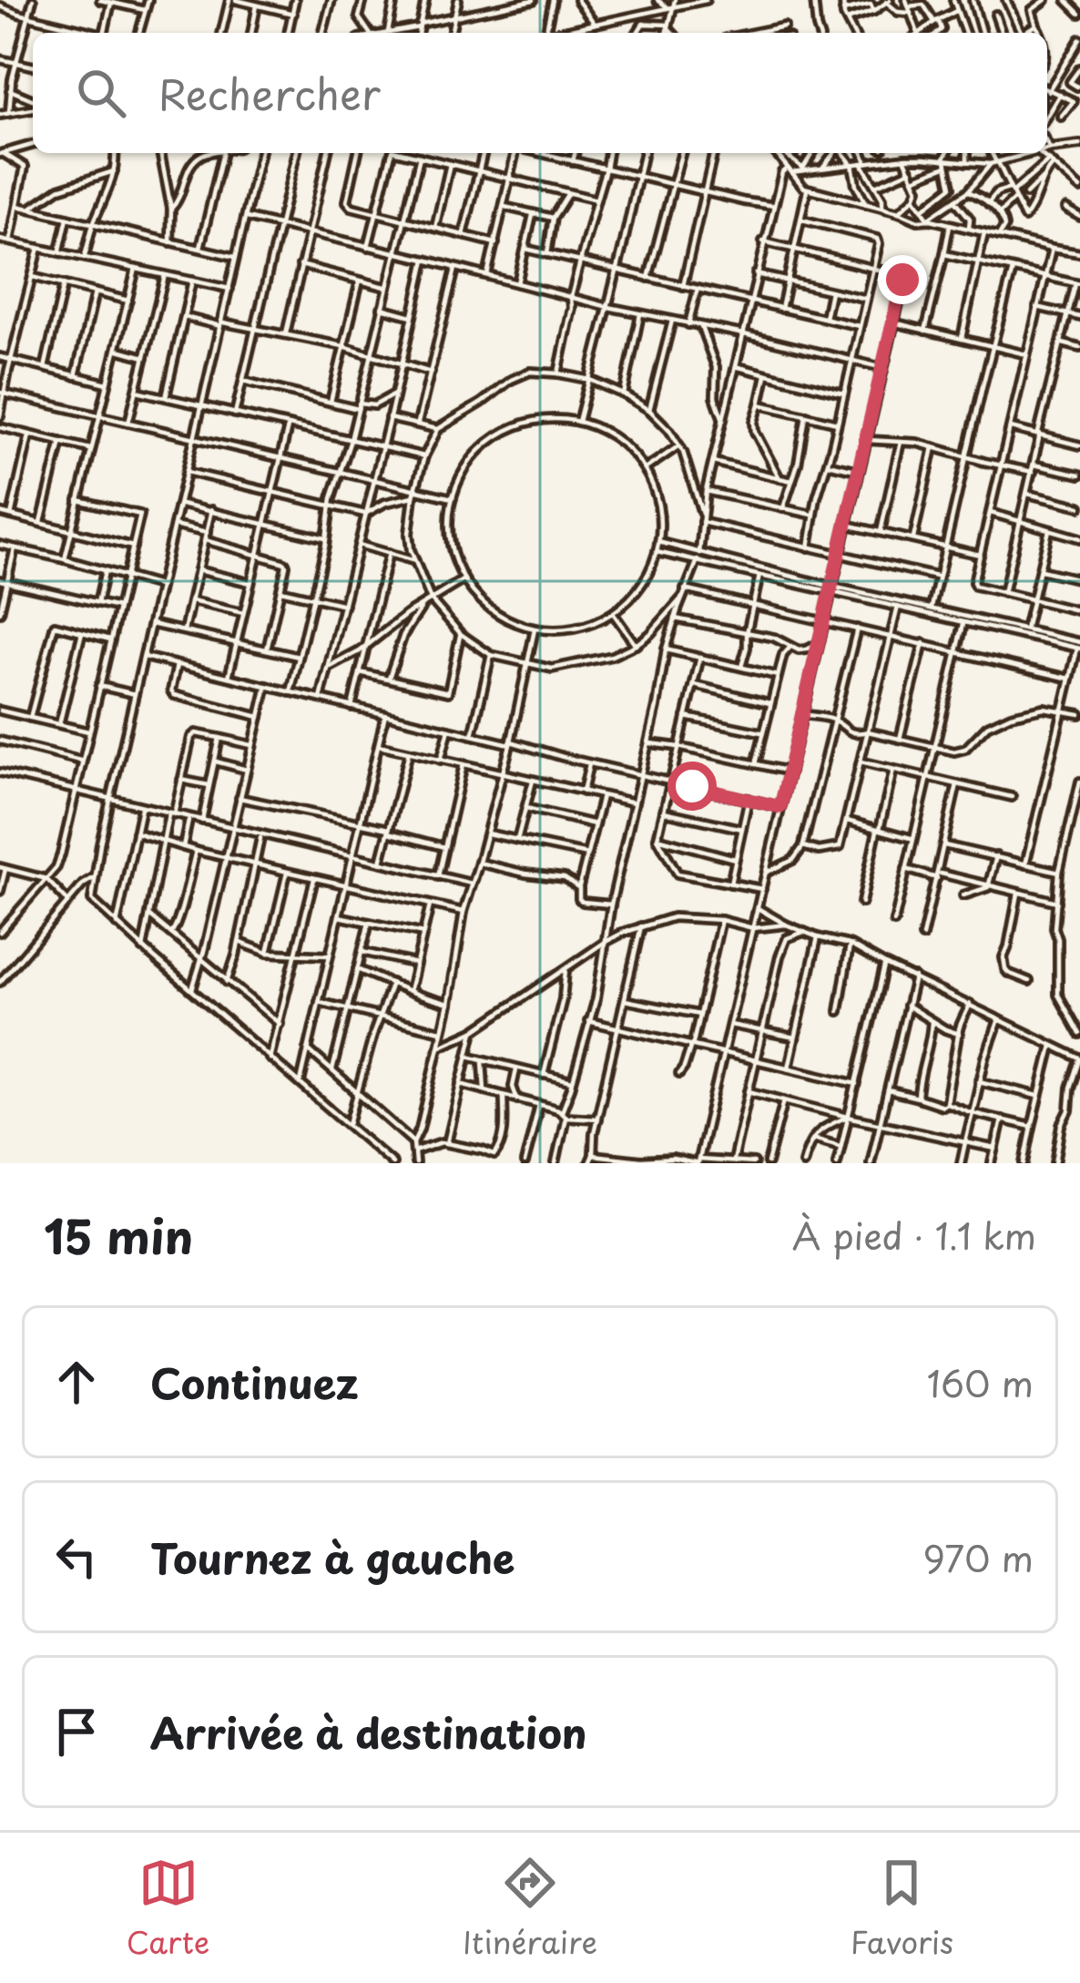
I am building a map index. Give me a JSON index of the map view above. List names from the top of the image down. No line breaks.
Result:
{"page":{"search":"Rechercher","heading":["15 min","À pied · 1.1 km"],"list":[["Continuez","160 m"],["Tournez à gauche","970 m"],"Arrivée à destination"],"nav":["Carte","Itinéraire","Favoris"]}}
